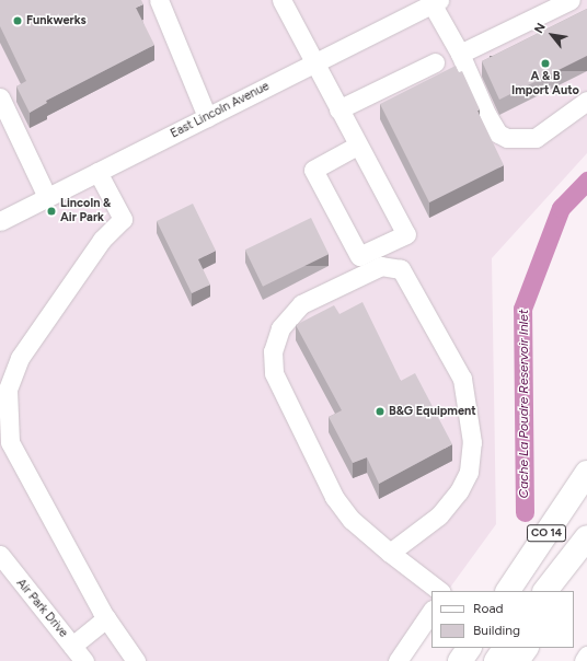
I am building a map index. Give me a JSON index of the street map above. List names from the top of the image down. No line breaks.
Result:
{"streets":{"highway":["CO 14"],"street":["East Lincoln Avenue","Air Park Drive"]},"water":["Cache La Poudre Reservoir Inlet"],"places":["Funkwerks","A & B Import Auto","Lincoln & Air Park","B&G Equipment"],"legend":["Road","Building"],"north":"top left"}
